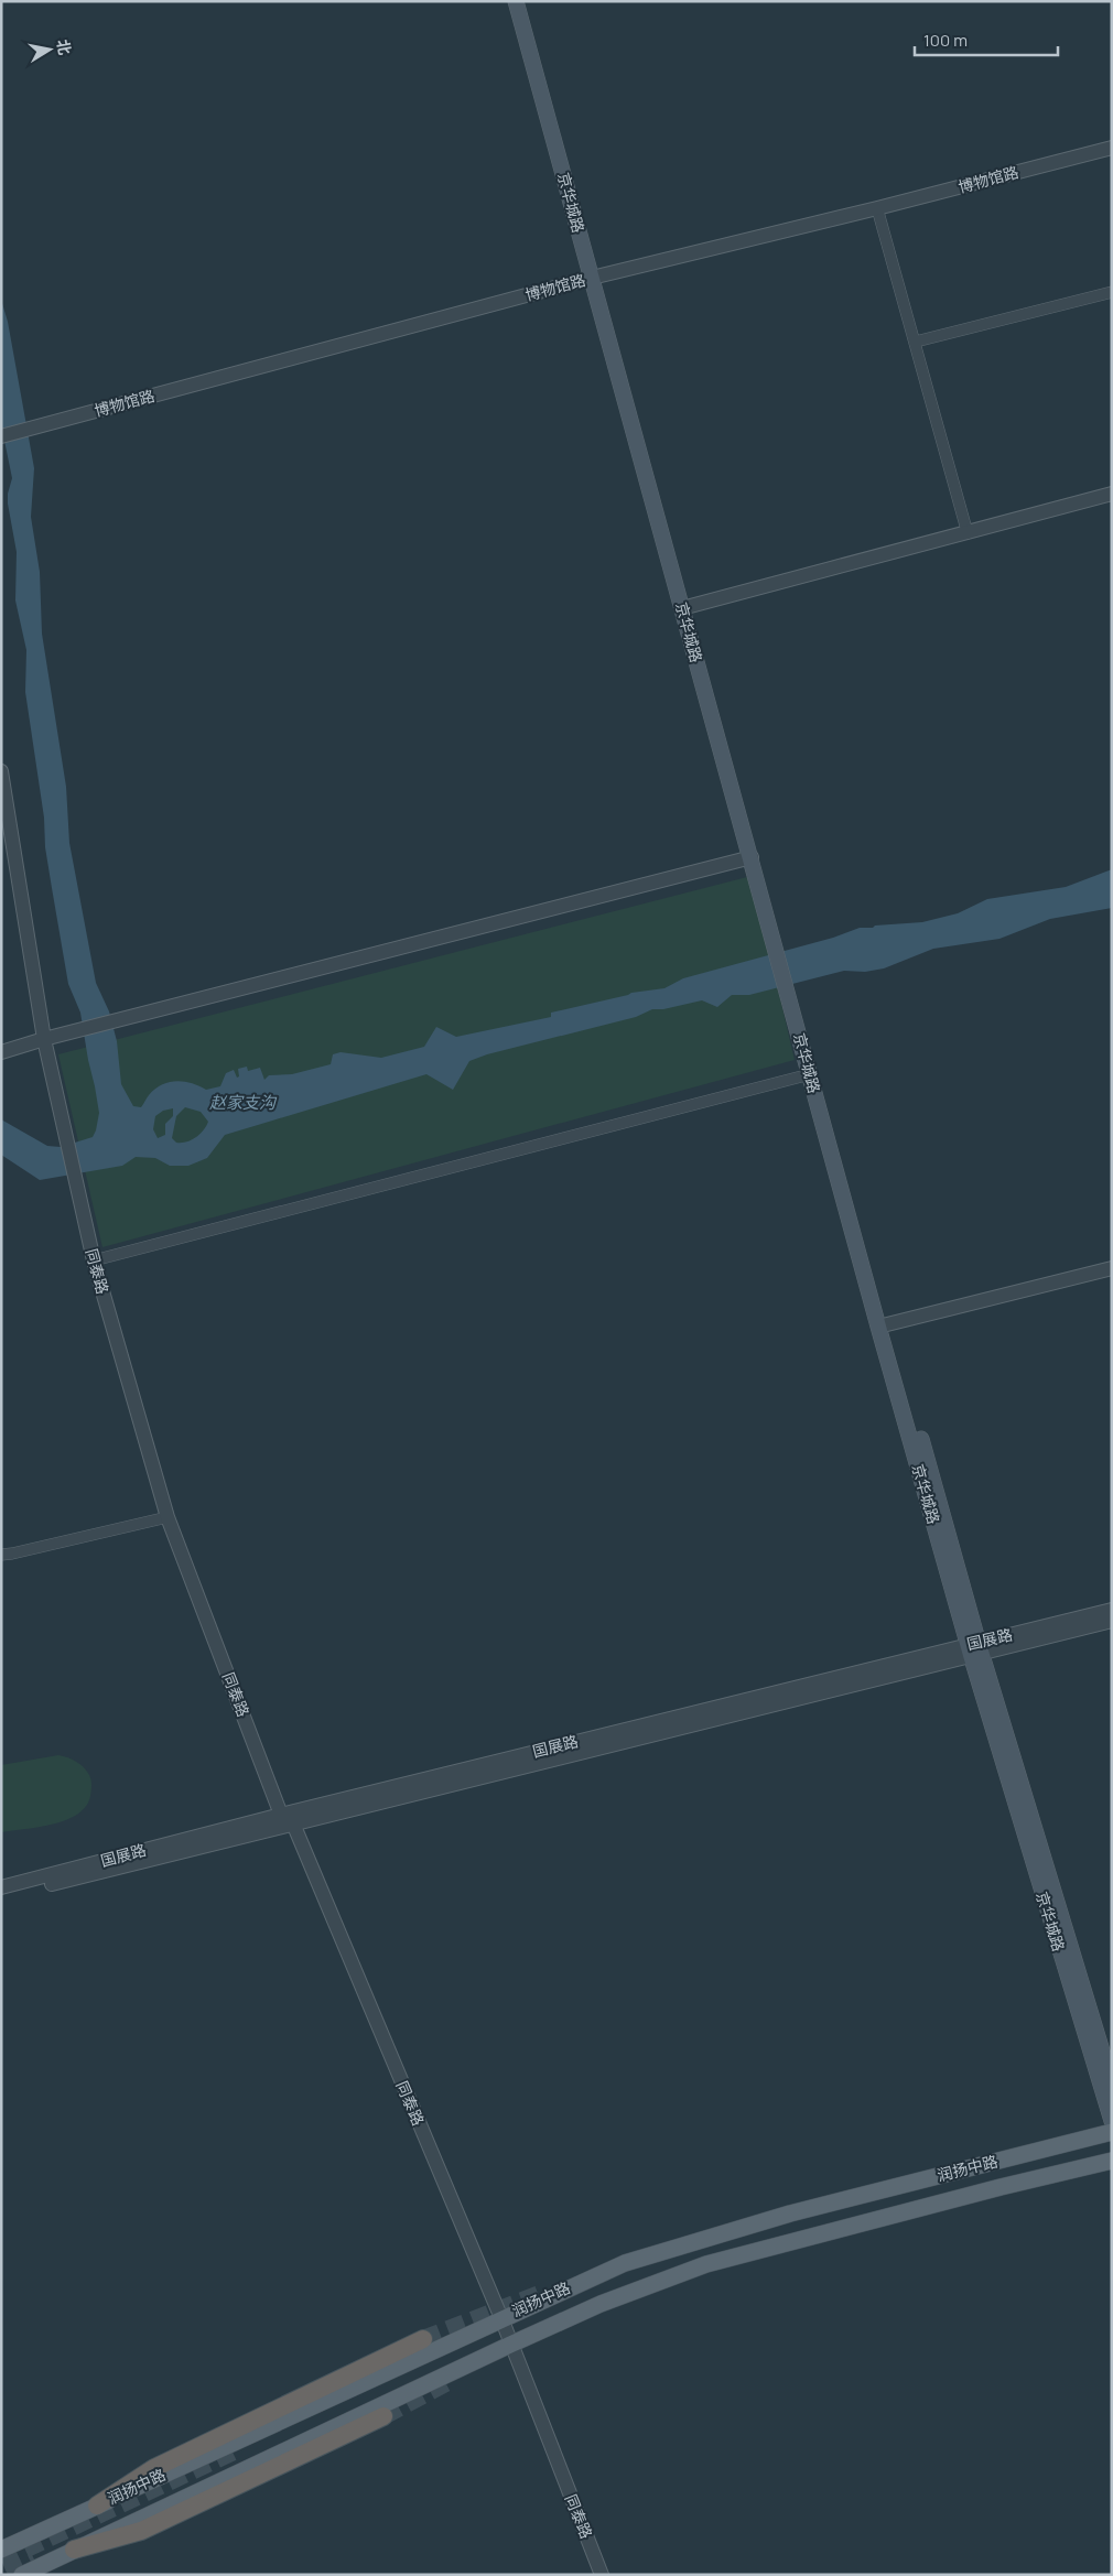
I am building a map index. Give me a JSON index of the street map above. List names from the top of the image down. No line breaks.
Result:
{"streets":{"main road":["京华城路","润扬中路"],"street":["博物馆路","同泰路","国展路"]},"crossings":[["博物馆路","京华城路"],["京华城路","国展路"],["同泰路","国展路"],["同泰路","润扬中路"]],"water":["赵家支沟"],"scale_bar":"100 m","north":"right"}
